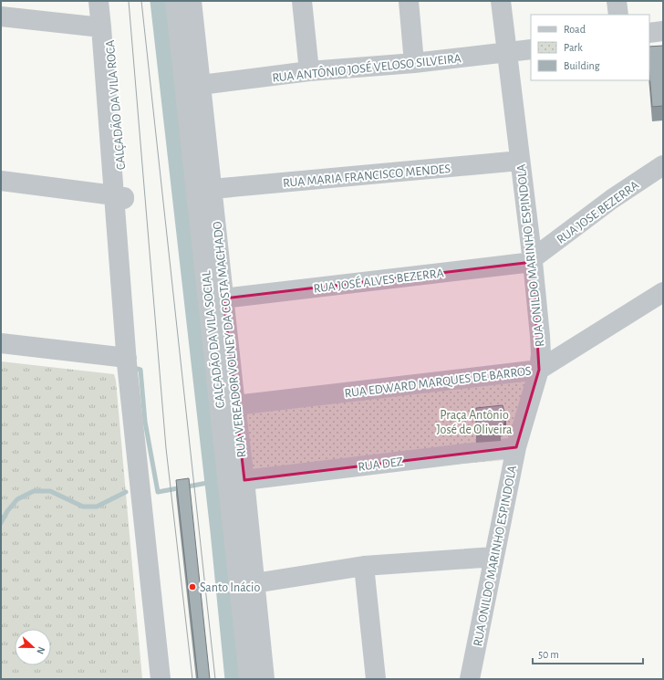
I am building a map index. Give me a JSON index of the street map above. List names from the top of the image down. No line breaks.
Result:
{"streets":{"street":["RUA ANTÔNIO JOSÉ VELOSO SILVEIRA","CALÇADÃO DA VILA ROCA","RUA MARIA FRANCISCO MENDES","RUA JOSE BEZERRA","RUA ONILDO MARINHO ESPINDOLA","RUA JOSÉ ALVES BEZERRA","CALÇADÃO DA VILA SOCIAL","RUA VEREADOR VOLNEY DA COSTA MACHADO","RUA EDWARD MARQUES DE BARROS","RUA DEZ"]},"crossings":[["RUA ANTÔNIO JOSÉ VELOSO SILVEIRA","RUA ONILDO MARINHO ESPINDOLA"],["RUA ANTÔNIO JOSÉ VELOSO SILVEIRA","RUA VEREADOR VOLNEY DA COSTA MACHADO"],["RUA MARIA FRANCISCO MENDES","RUA ONILDO MARINHO ESPINDOLA"],["RUA MARIA FRANCISCO MENDES","RUA VEREADOR VOLNEY DA COSTA MACHADO"],["RUA JOSE BEZERRA","RUA ONILDO MARINHO ESPINDOLA"],["RUA JOSE BEZERRA","RUA JOSÉ ALVES BEZERRA"],["RUA ONILDO MARINHO ESPINDOLA","RUA JOSÉ ALVES BEZERRA"],["RUA ONILDO MARINHO ESPINDOLA","RUA EDWARD MARQUES DE BARROS"],["RUA ONILDO MARINHO ESPINDOLA","RUA DEZ"],["RUA JOSÉ ALVES BEZERRA","RUA VEREADOR VOLNEY DA COSTA MACHADO"],["RUA VEREADOR VOLNEY DA COSTA MACHADO","RUA EDWARD MARQUES DE BARROS"],["RUA VEREADOR VOLNEY DA COSTA MACHADO","RUA DEZ"]],"parks":["Praça Antônio José de Oliveira"],"places":["Santo Inácio"],"legend":["Road","Park","Building"],"scale_bar":"50 m","north":"right"}
